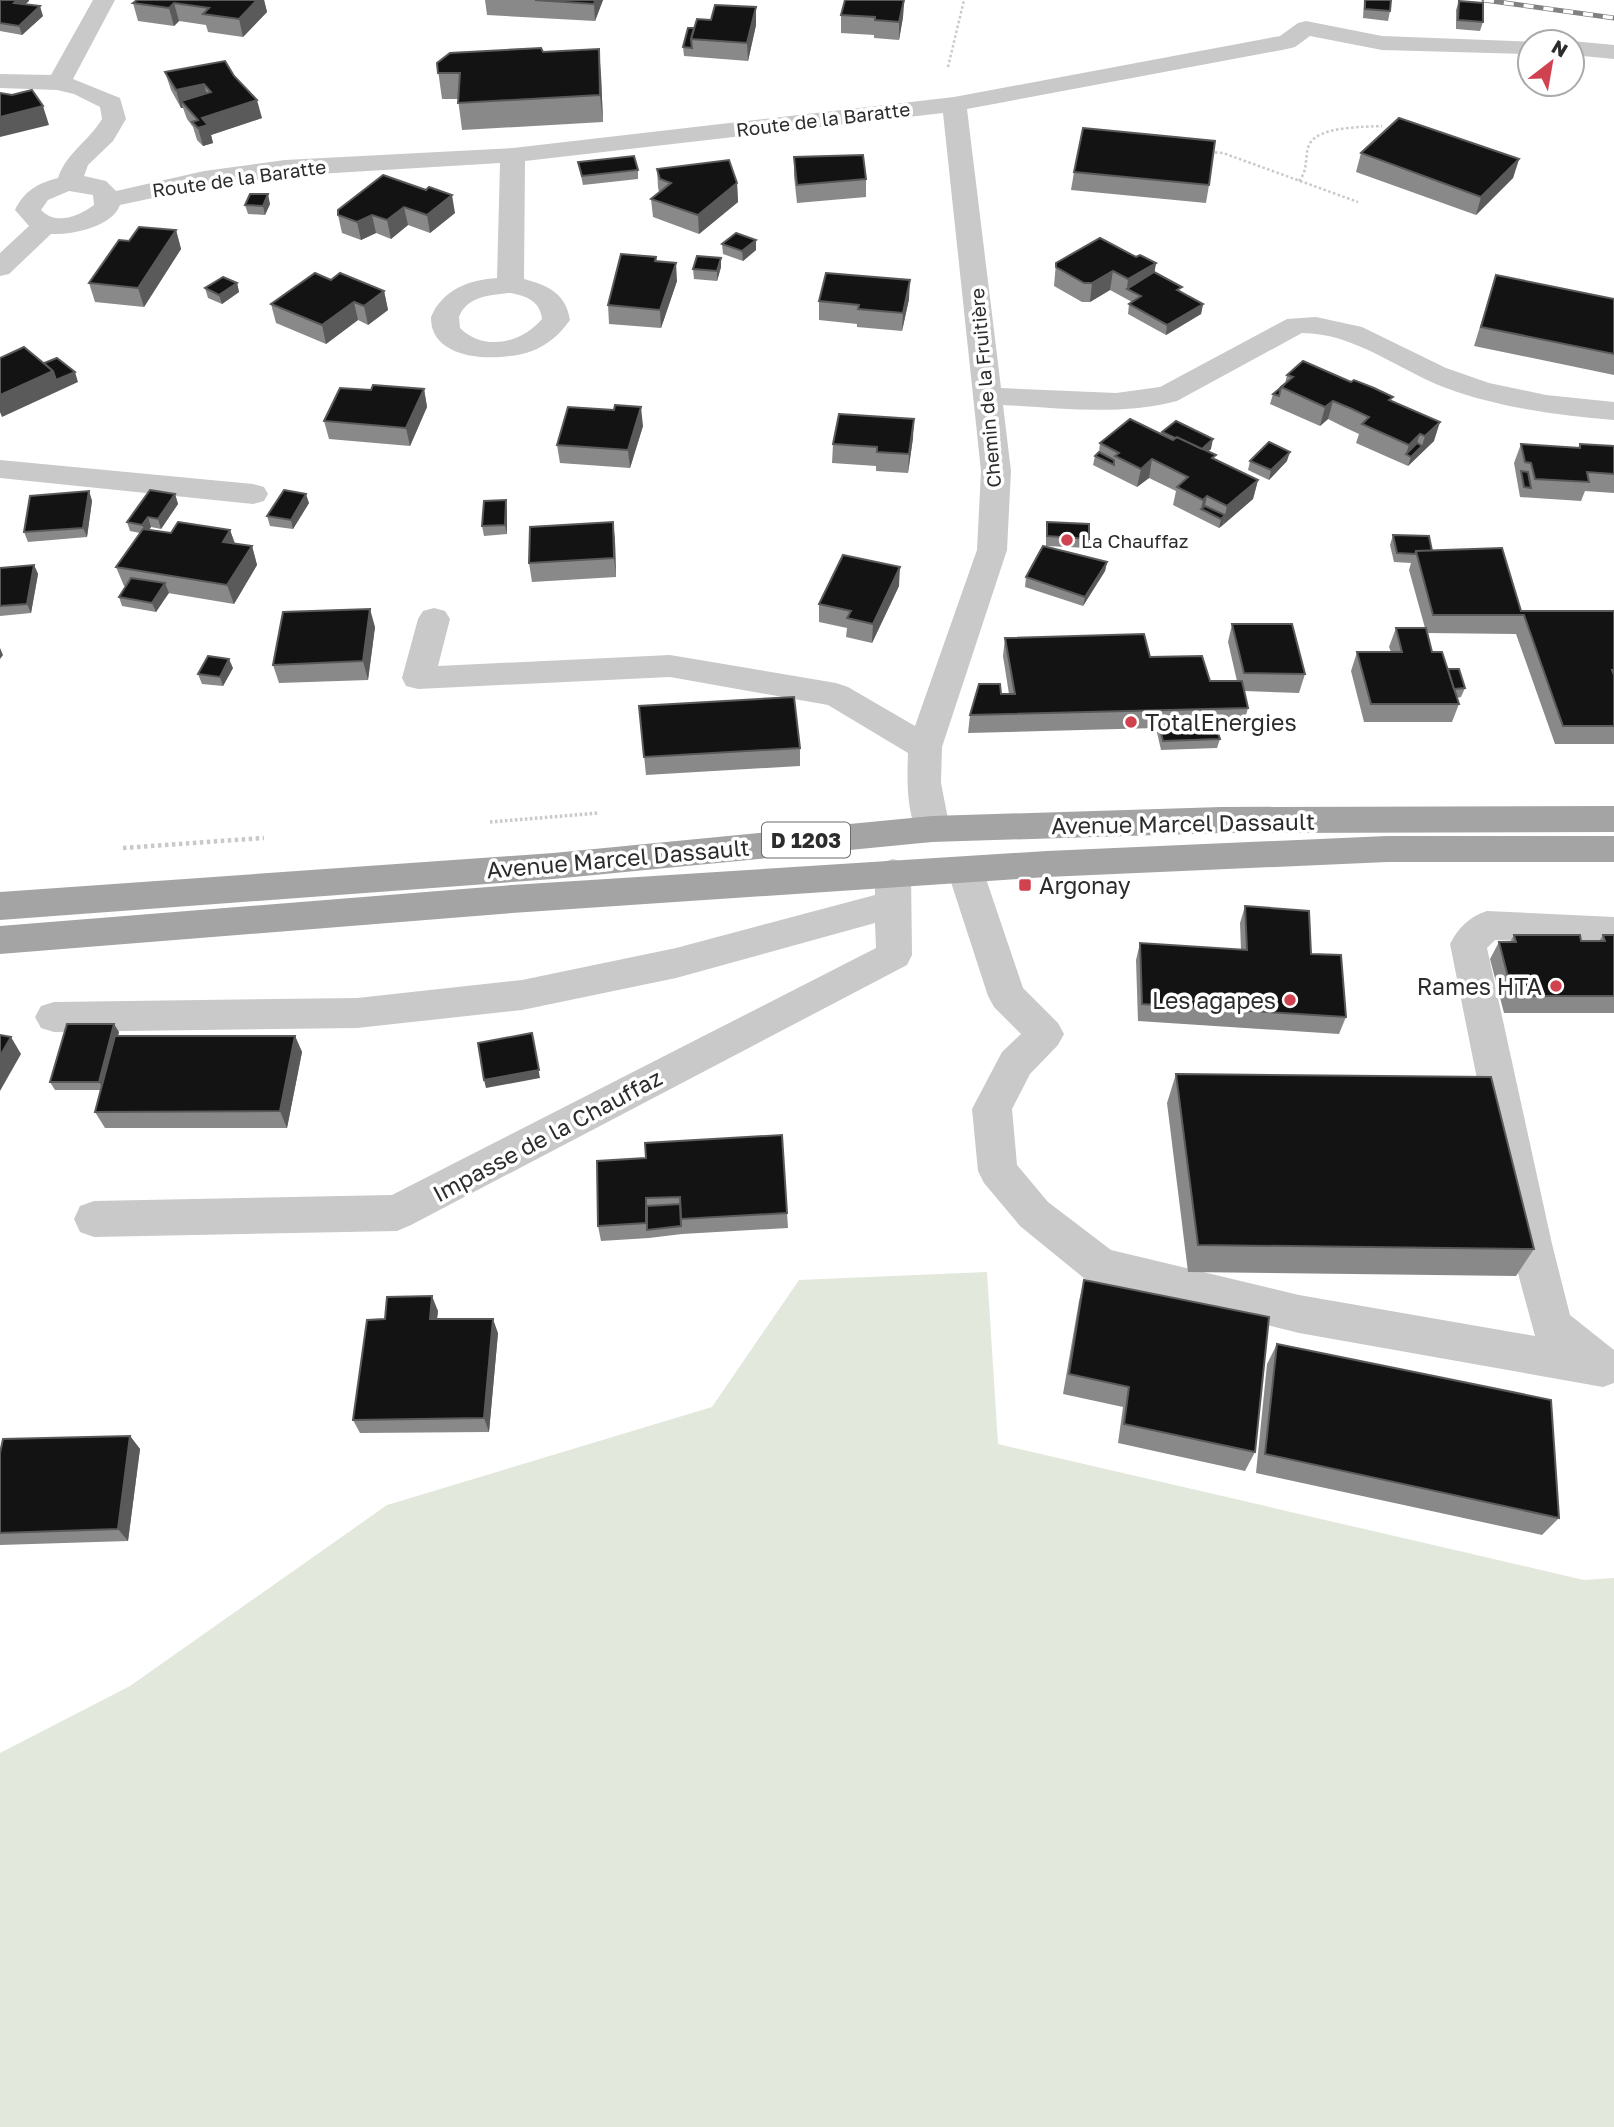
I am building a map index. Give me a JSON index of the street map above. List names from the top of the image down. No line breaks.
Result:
{"streets":{"main road":["Avenue Marcel Dassault","D 1203"],"street":["Route de la Baratte","Chemin de la Fruitière","Impasse de la Chauffaz"]},"crossings":[["Route de la Baratte","Chemin de la Fruitière"],["Chemin de la Fruitière","Avenue Marcel Dassault"],["Avenue Marcel Dassault","Impasse de la Chauffaz"]],"places":{"other":["La Chauffaz","TotalEnergies","Rames HTA","Les agapes"],"transit":["Argonay"]},"north":"top right"}
